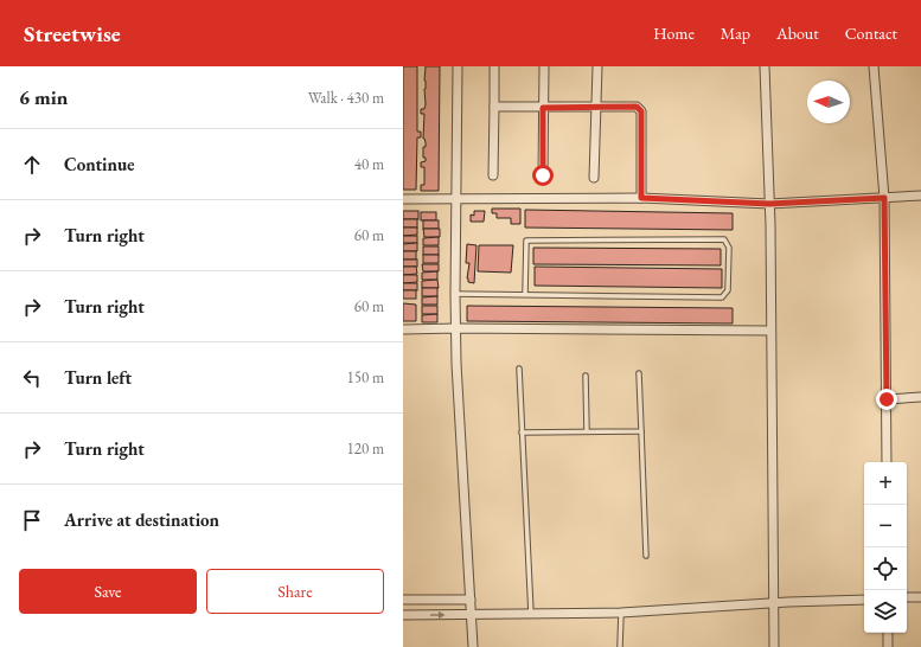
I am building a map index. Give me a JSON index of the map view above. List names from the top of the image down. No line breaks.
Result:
{"north":"left","page":{"header":"Streetwise","nav":["Home","Map","About","Contact"],"heading":["6 min","Walk · 430 m"],"list":[["Continue","40 m"],["Turn right","60 m"],["Turn right","60 m"],["Turn left","150 m"],["Turn right","120 m"],"Arrive at destination"],"map_buttons":["+","−"],"buttons":["Save","Share"]}}
